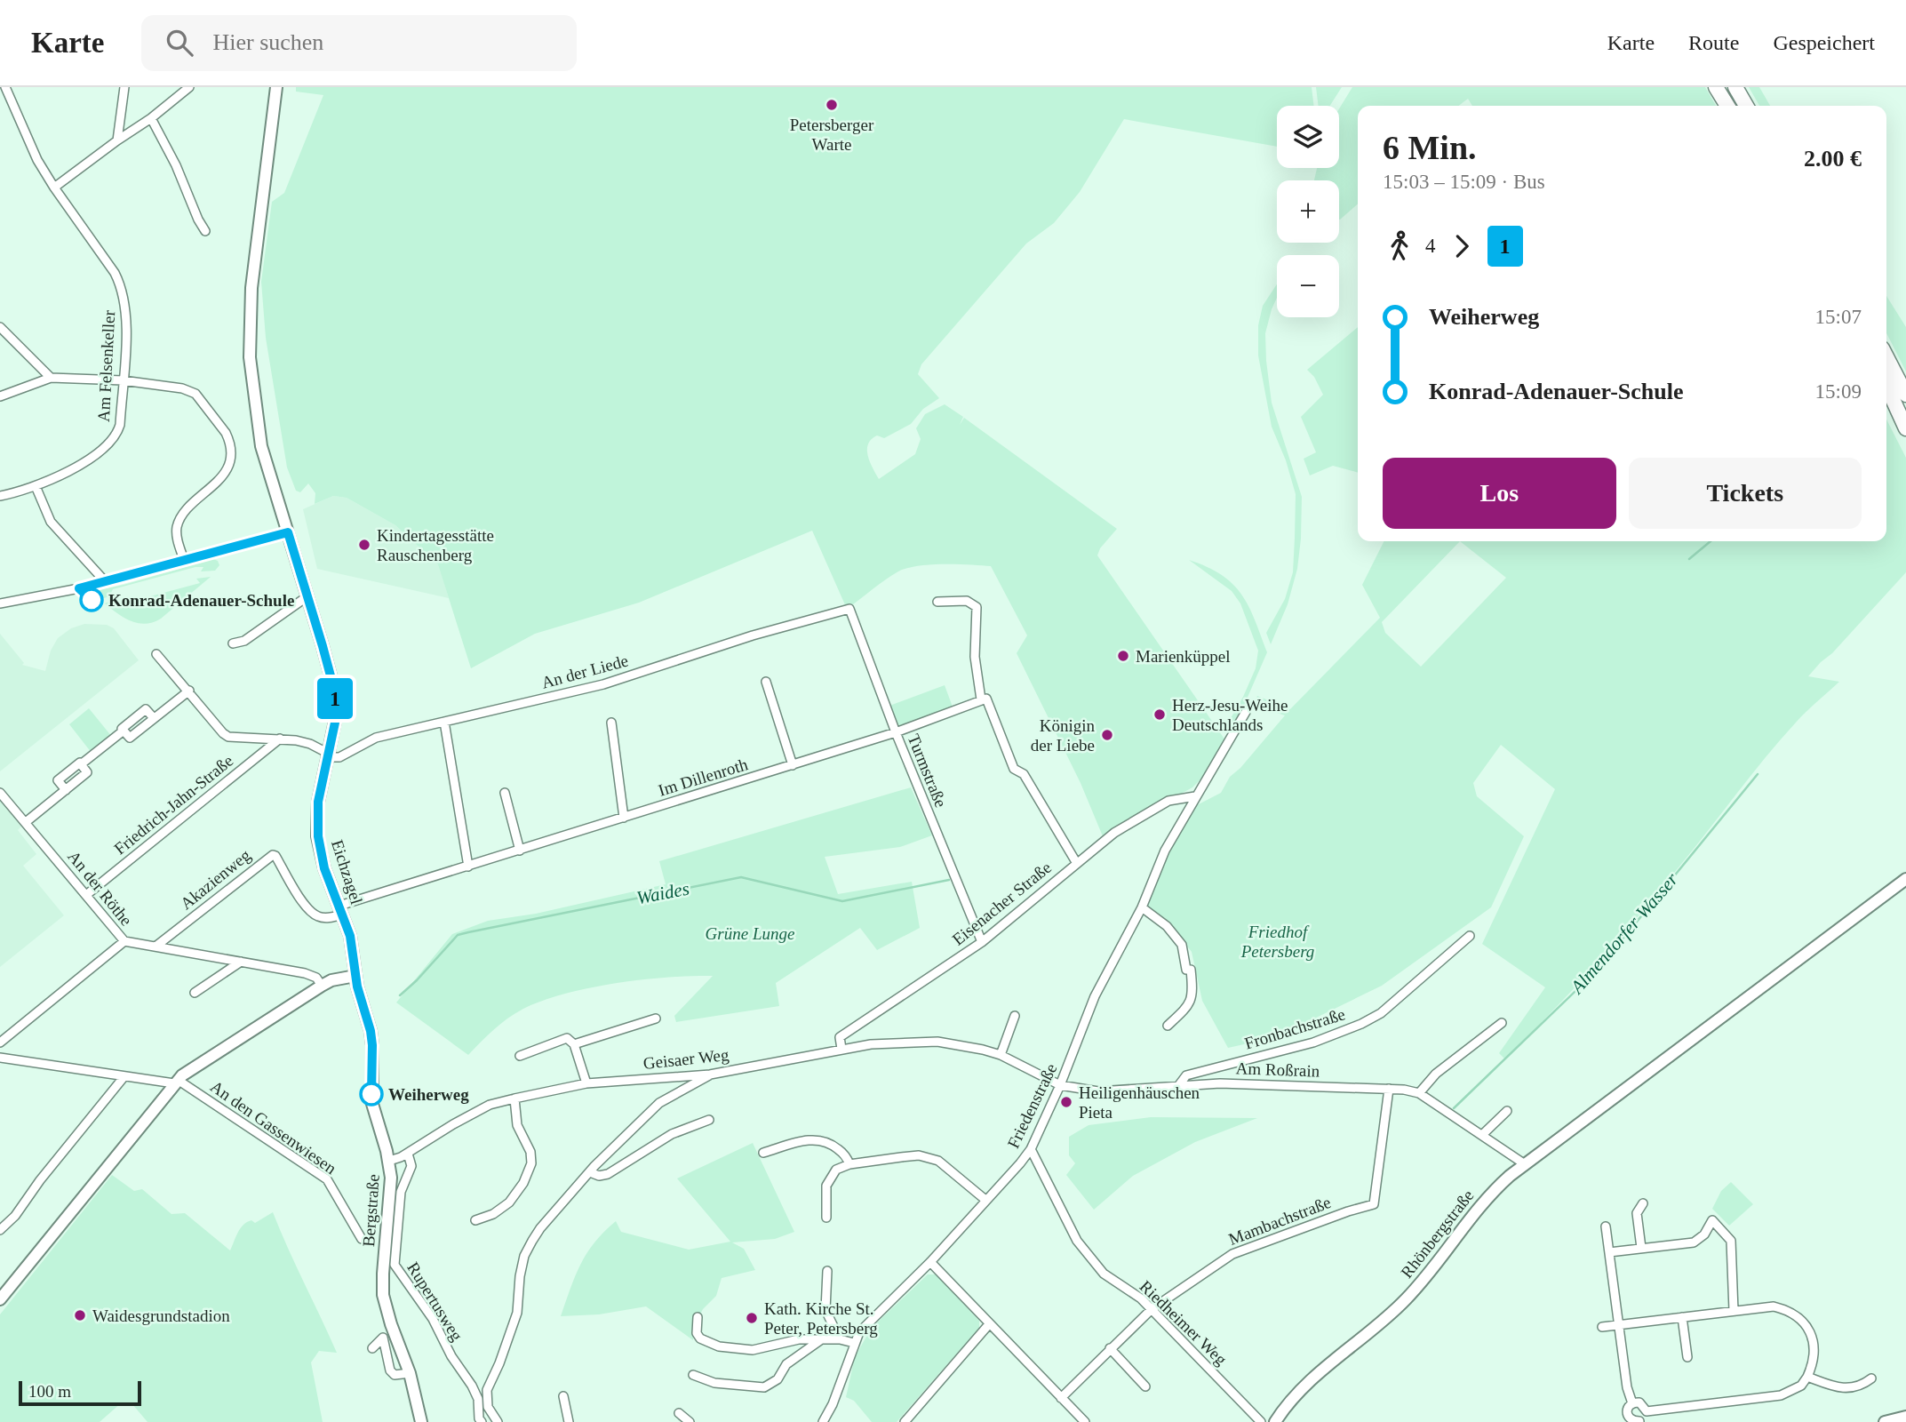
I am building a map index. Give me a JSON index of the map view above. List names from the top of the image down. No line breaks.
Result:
{"streets":{"main road":["Eichzagel","Bergstraße","Rhönbergstraße"],"street":["Am Felsenkeller","An der Liede","Turmstraße","Im Dillenroth","Friedrich-Jahn-Straße","Akazienweg","An der Röthe","Eisenacher Straße","Fronbachstraße","Geisaer Weg","Am Roßrain","Friedenstraße","An den Gassenwiesen","Mambachstraße","Rupertusweg","Riedheimer Weg"]},"crossings":[["An der Liede","Turmstraße"],["An der Liede","Friedrich-Jahn-Straße"],["An der Liede","Eichzagel"],["Turmstraße","Im Dillenroth"],["Turmstraße","Eisenacher Straße"],["Im Dillenroth","Eichzagel"],["Im Dillenroth","Akazienweg"],["Friedrich-Jahn-Straße","Eichzagel"],["Friedrich-Jahn-Straße","An der Röthe"],["Eichzagel","Akazienweg"],["Eichzagel","Bergstraße"],["Akazienweg","An der Röthe"],["Eisenacher Straße","Geisaer Weg"],["Eisenacher Straße","Friedenstraße"],["Fronbachstraße","Am Roßrain"],["Geisaer Weg","Am Roßrain"],["Geisaer Weg","Friedenstraße"],["Geisaer Weg","Bergstraße"],["Geisaer Weg","Rupertusweg"],["Am Roßrain","Friedenstraße"],["Am Roßrain","Mambachstraße"],["Am Roßrain","Rhönbergstraße"],["Friedenstraße","Riedheimer Weg"],["Mambachstraße","Riedheimer Weg"]],"water":["Waides","Almendorfer Wasser"],"parks":["Friedhof Petersberg","Grüne Lunge"],"places":["Petersberger Warte","Kindertagesstätte Rauschenberg","Konrad-Adenauer-Schule","Marienküppel","Herz-Jesu-Weihe Deutschlands","Königin der Liebe","Weiherweg","Heiligenhäuschen Pieta","Waidesgrundstadion","Kath. Kirche St. Peter, Petersberg"],"lines":["bus line 1"],"scale_bar":"100 m","page":{"header":"Karte","search":"Hier suchen","nav":["Karte","Route","Gespeichert"],"on_map":"1","map_buttons":["+","−"],"heading":["6 Min.","15:03 – 15:09 · Bus","2.00 €"],"legs":["4","1"],"list":[{"name":"Weiherweg","value":"15:07"},{"name":"Konrad-Adenauer-Schule","value":"15:09"}],"buttons":["Los","Tickets"],"scale":"100 m"}}
